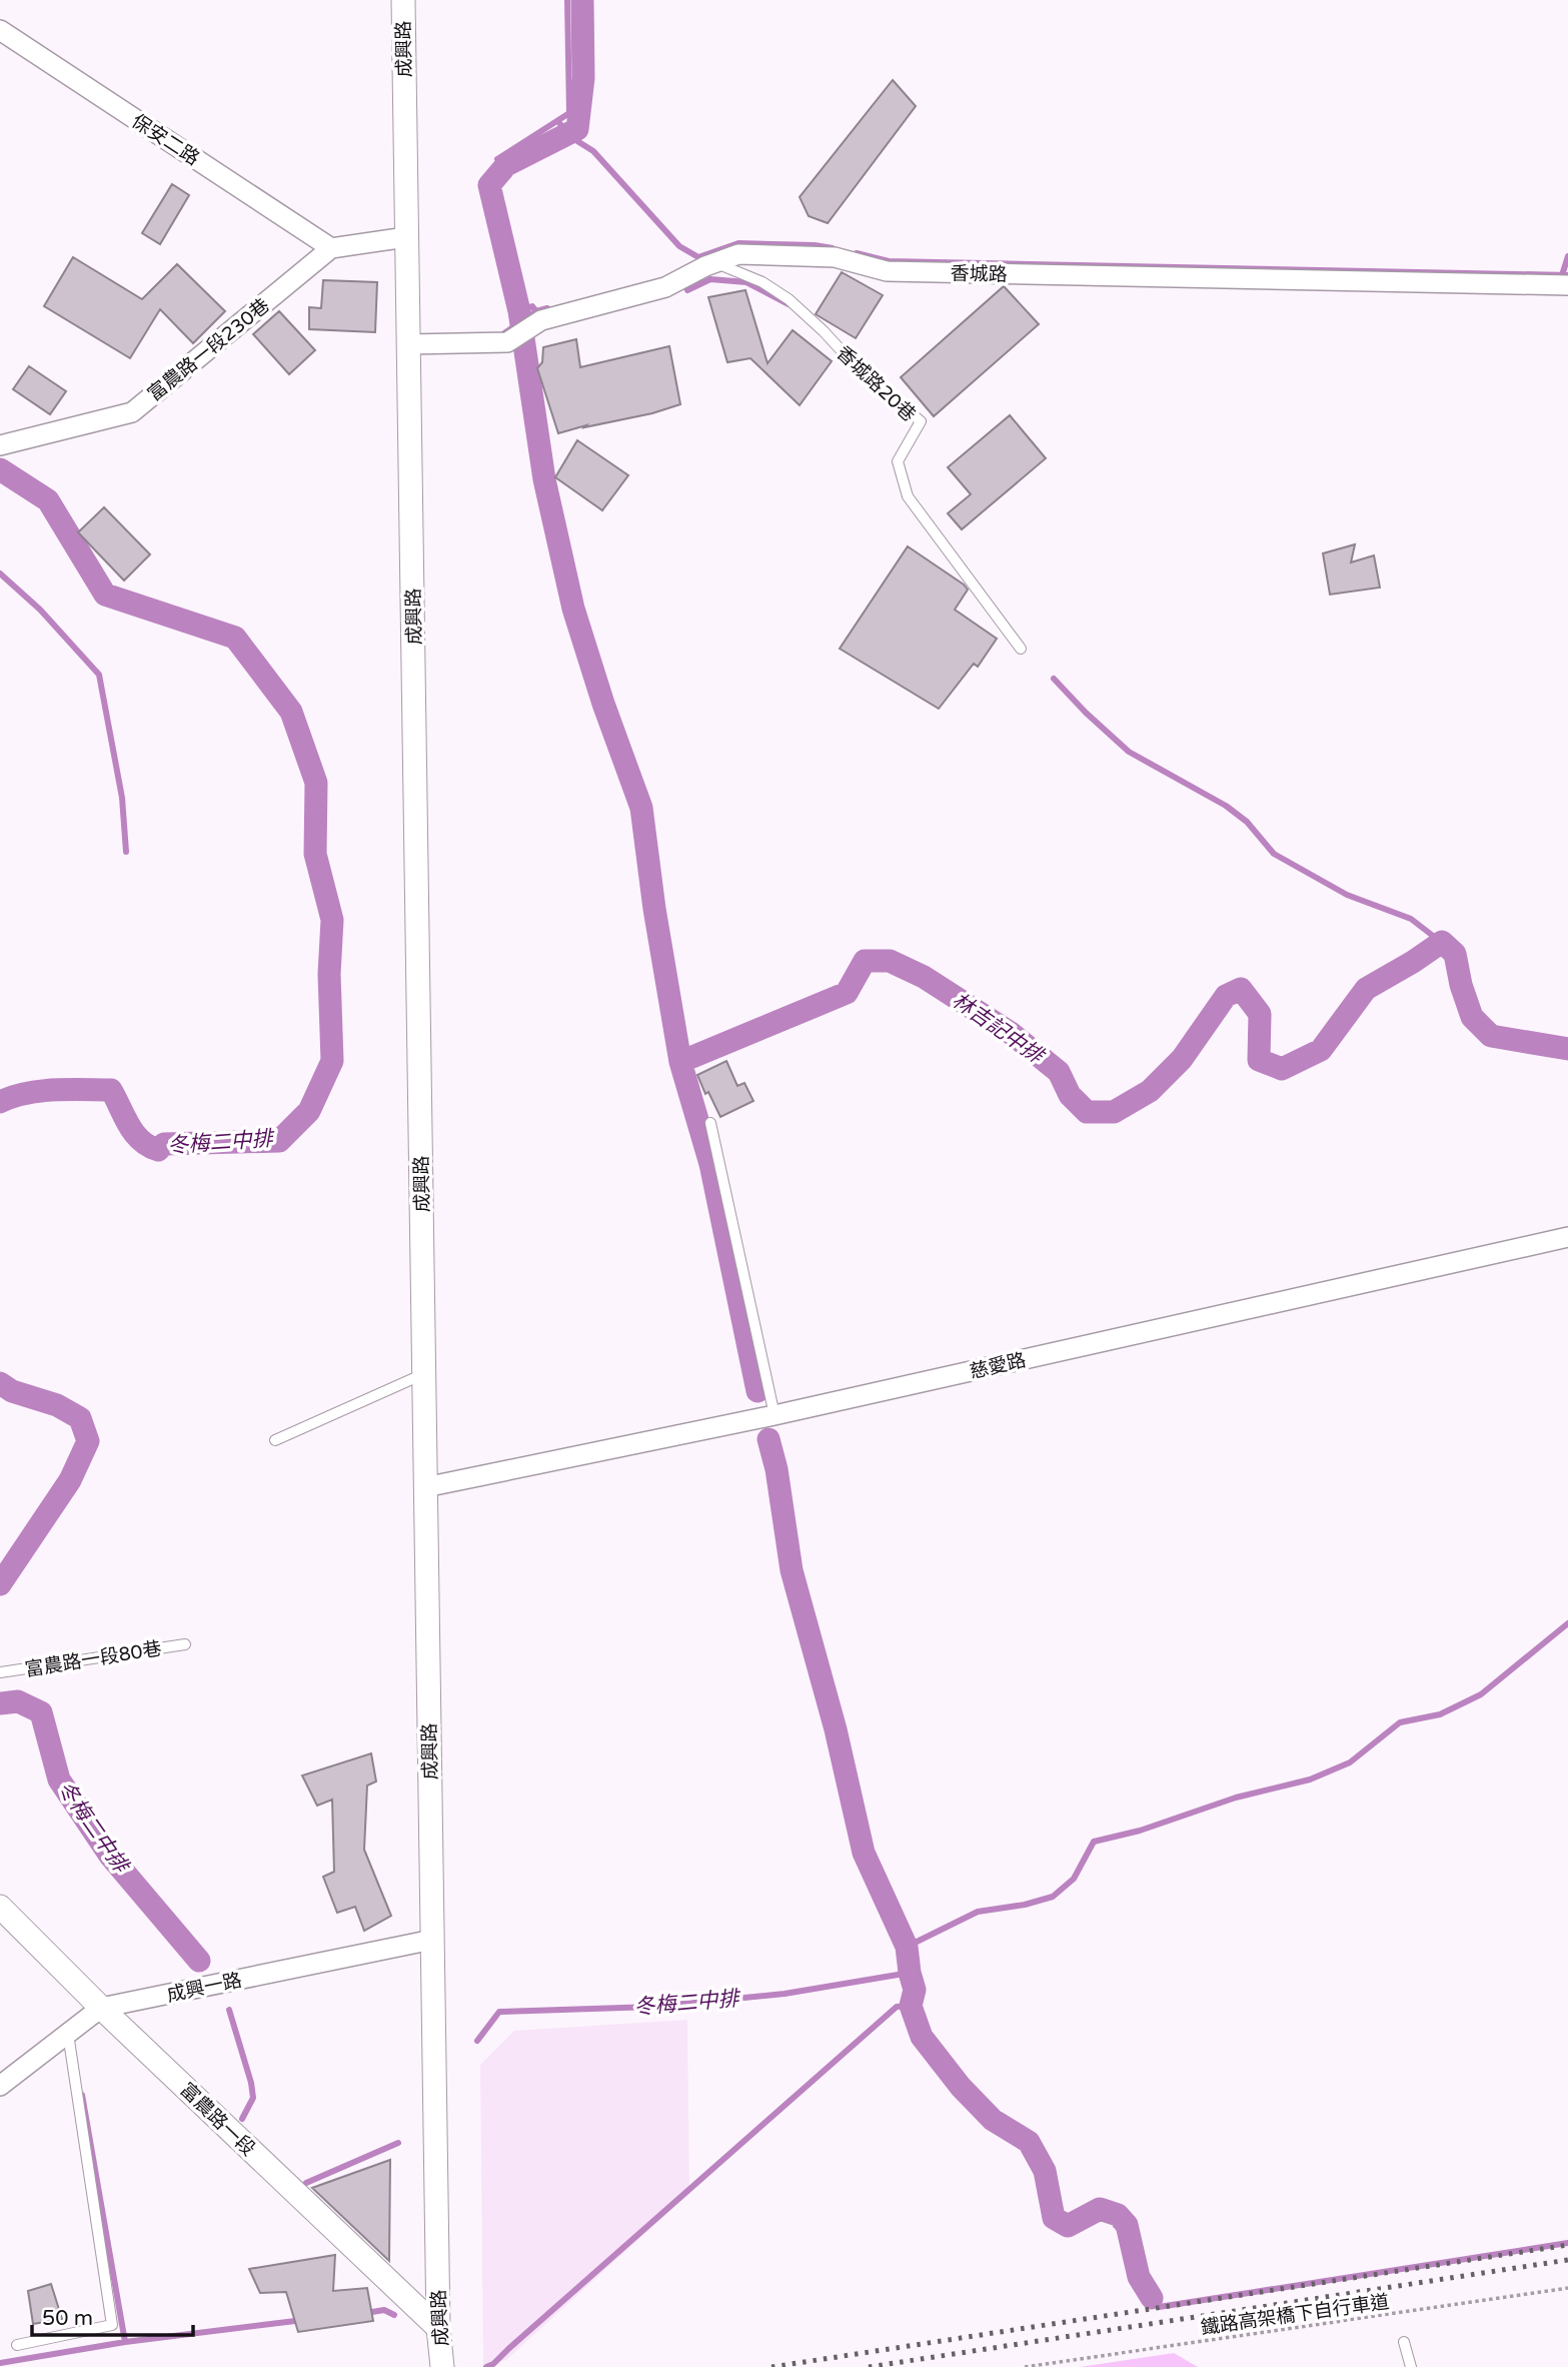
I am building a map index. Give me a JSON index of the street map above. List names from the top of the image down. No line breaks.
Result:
{"streets":{"street":["成興路","保安二路","香城路","富農路一段230巷","慈愛路","成興一路","富農路一段"],"lane":["香城路20巷","富農路一段80巷"],"path":["鐵路高架橋下自行車道"]},"crossings":[["成興路","香城路"],["成興路","慈愛路"],["成興路","成興一路"],["成興路","富農路一段"],["保安二路","富農路一段230巷"],["香城路","香城路20巷"],["成興一路","富農路一段"]],"water":["林吉記中排","冬梅二中排"],"scale_bar":"50 m"}
